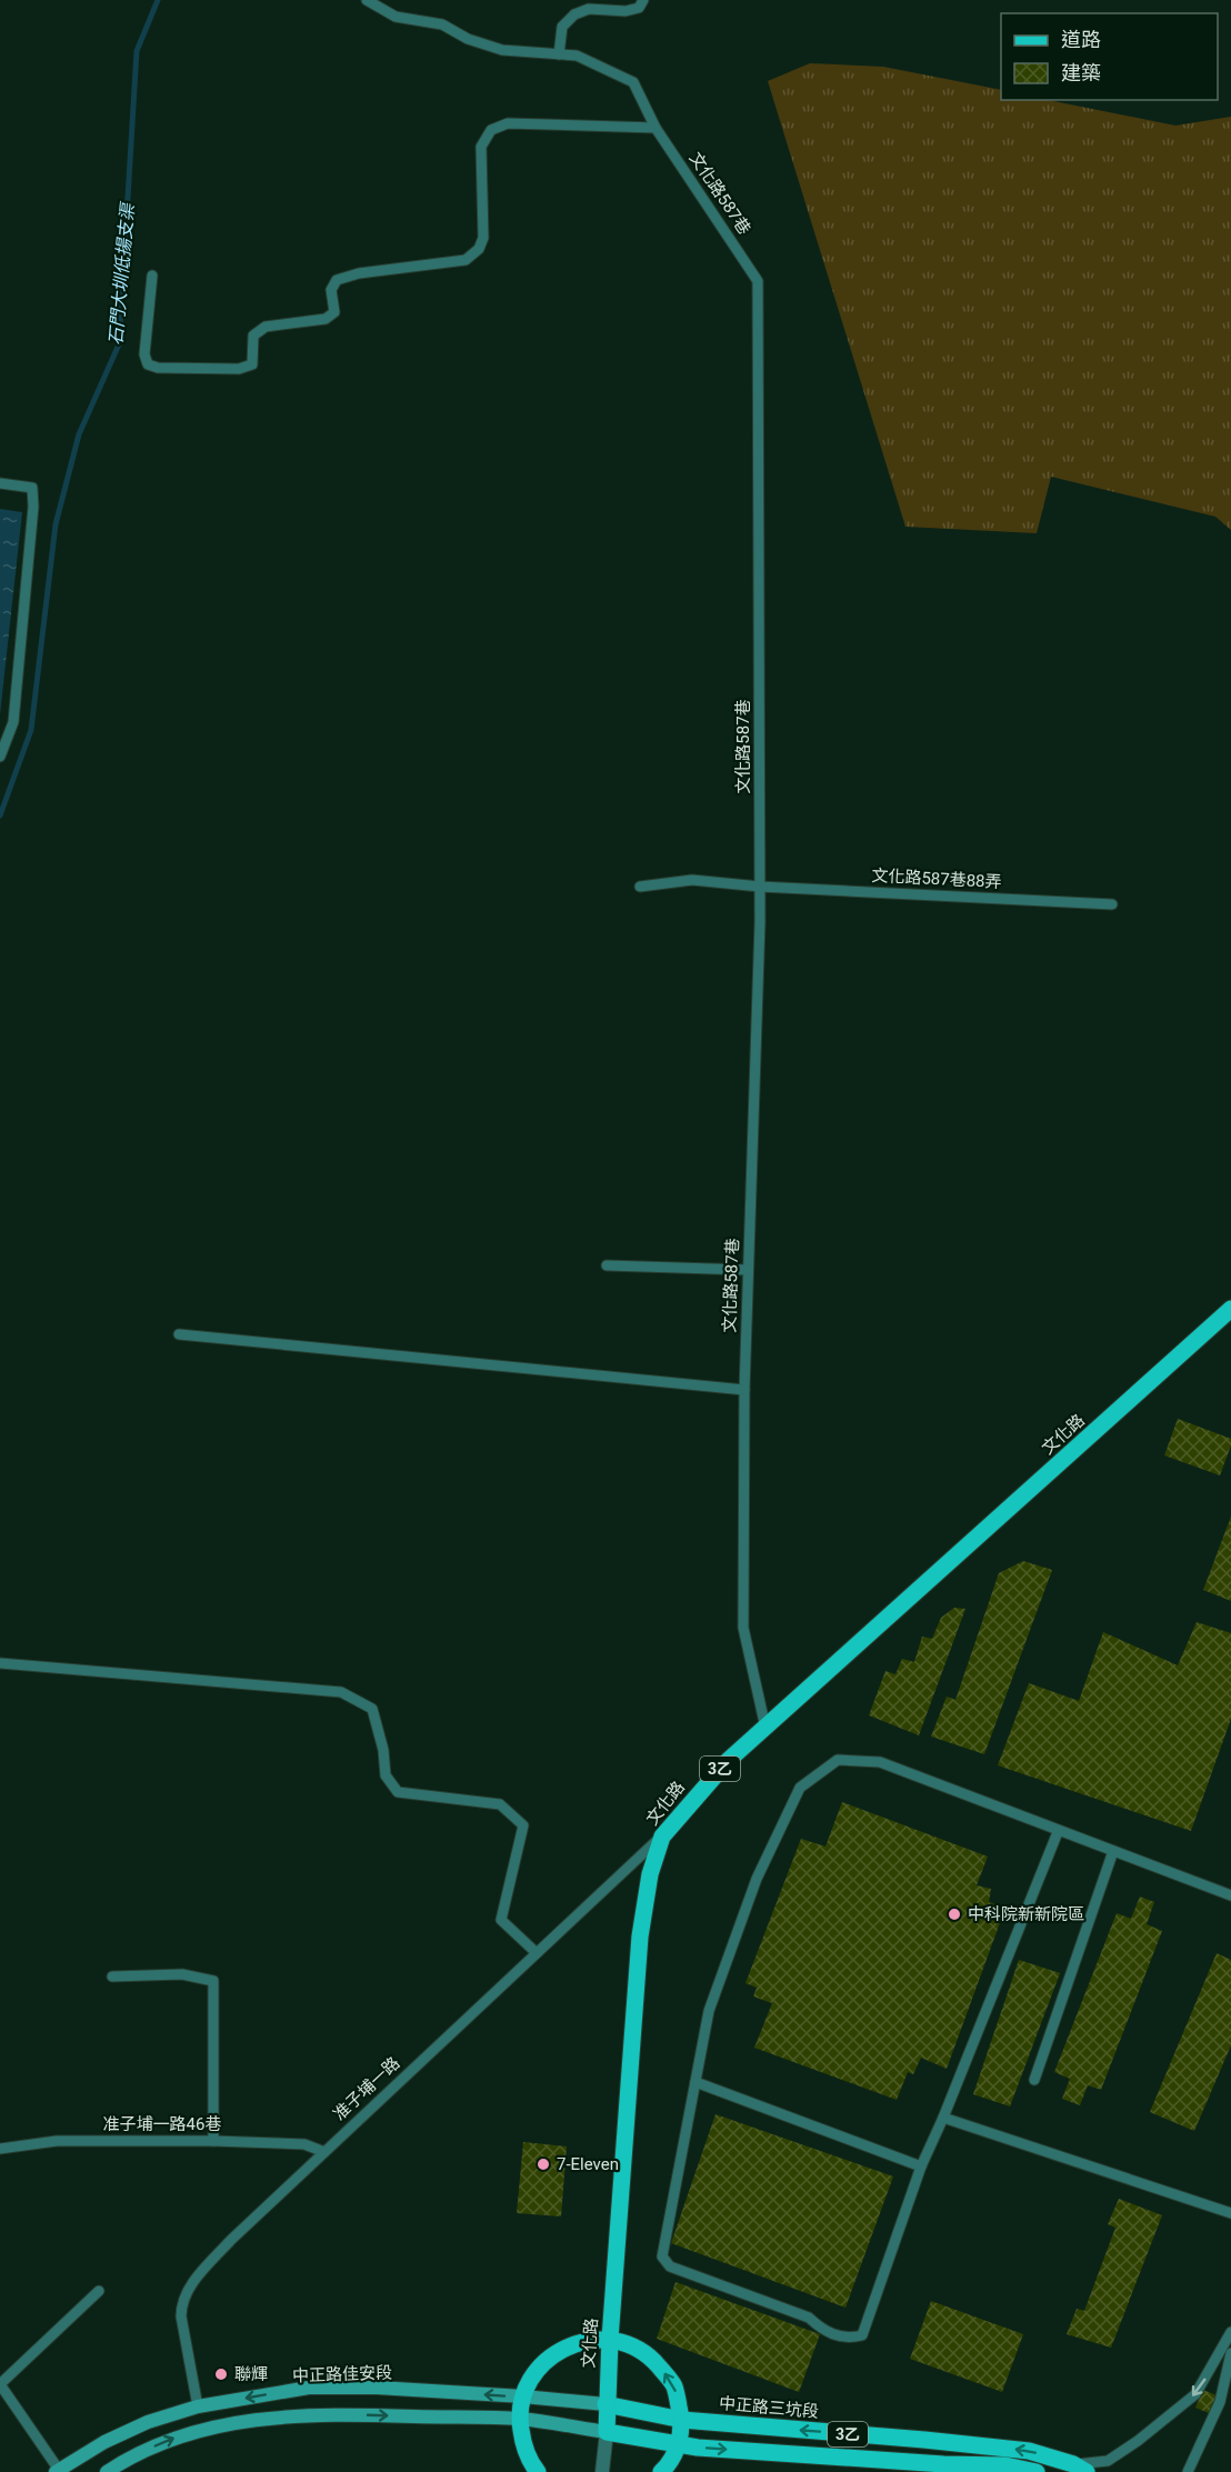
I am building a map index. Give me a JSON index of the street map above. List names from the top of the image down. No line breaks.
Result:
{"streets":{"main road":["文化路","3乙","中正路佳安段","中正路三坑段"],"lane":["文化路587巷","文化路587巷88弄","准子埔一路","准子埔一路46巷"]},"crossings":[["文化路587巷","文化路587巷88弄"],["文化路587巷","文化路"],["文化路","3乙"],["文化路","准子埔一路"],["文化路","中正路佳安段"],["文化路","中正路三坑段"],["准子埔一路","准子埔一路46巷"],["准子埔一路","中正路佳安段"],["中正路佳安段","中正路三坑段"]],"water":["石門大圳低揚支渠"],"places":["中科院新新院區","7-Eleven","聯輝"],"legend":["道路","建築"]}
